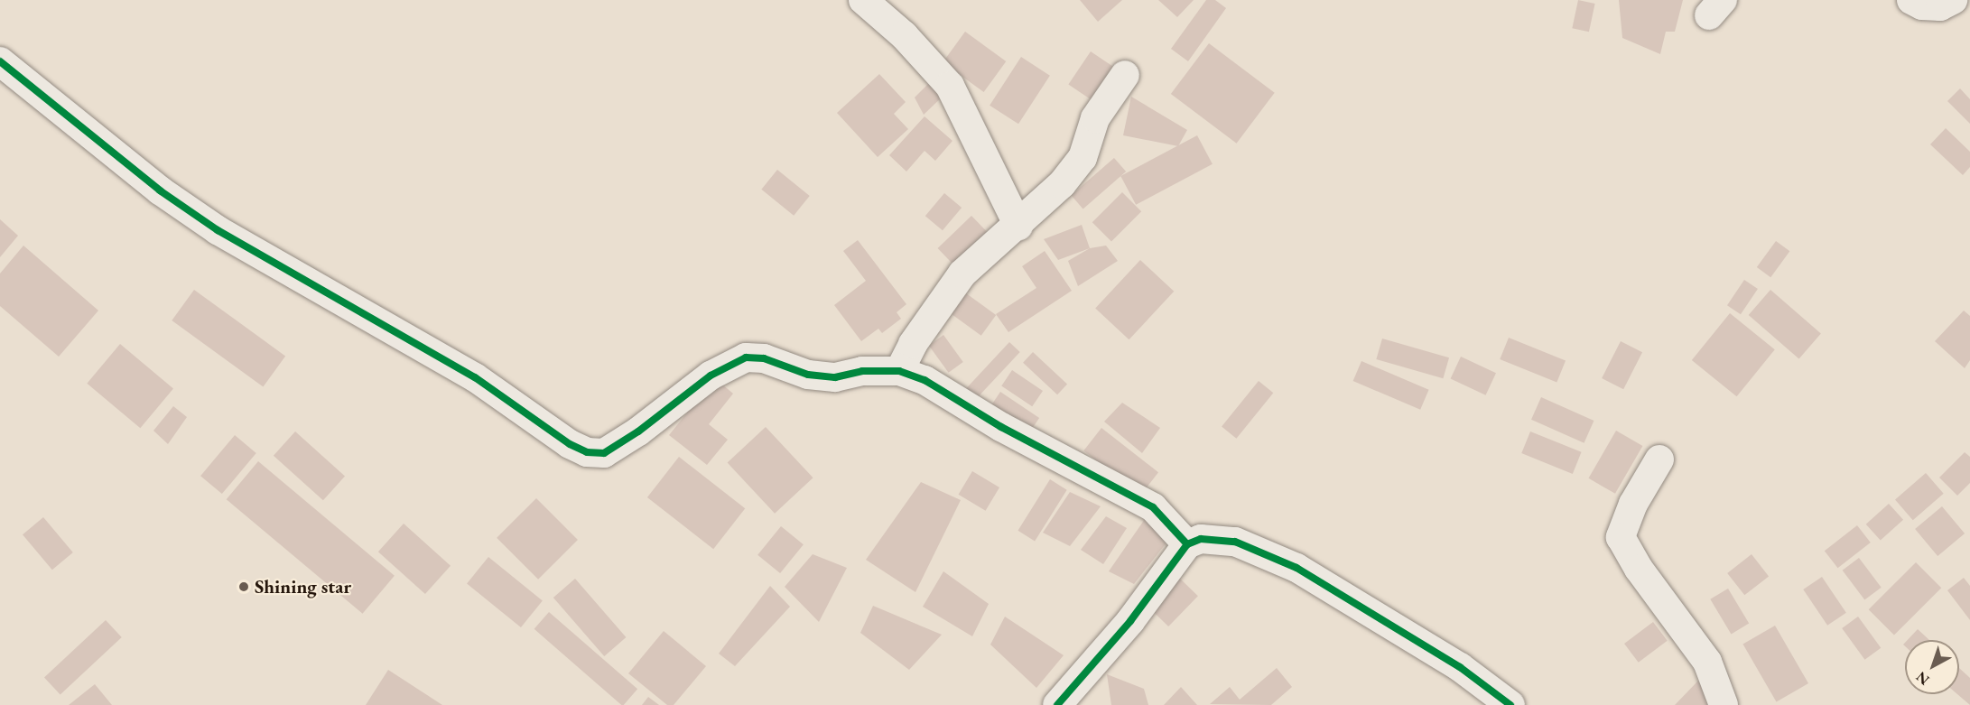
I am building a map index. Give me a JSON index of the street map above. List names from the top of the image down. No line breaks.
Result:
{"places":["Shining star"],"north":"bottom left"}
